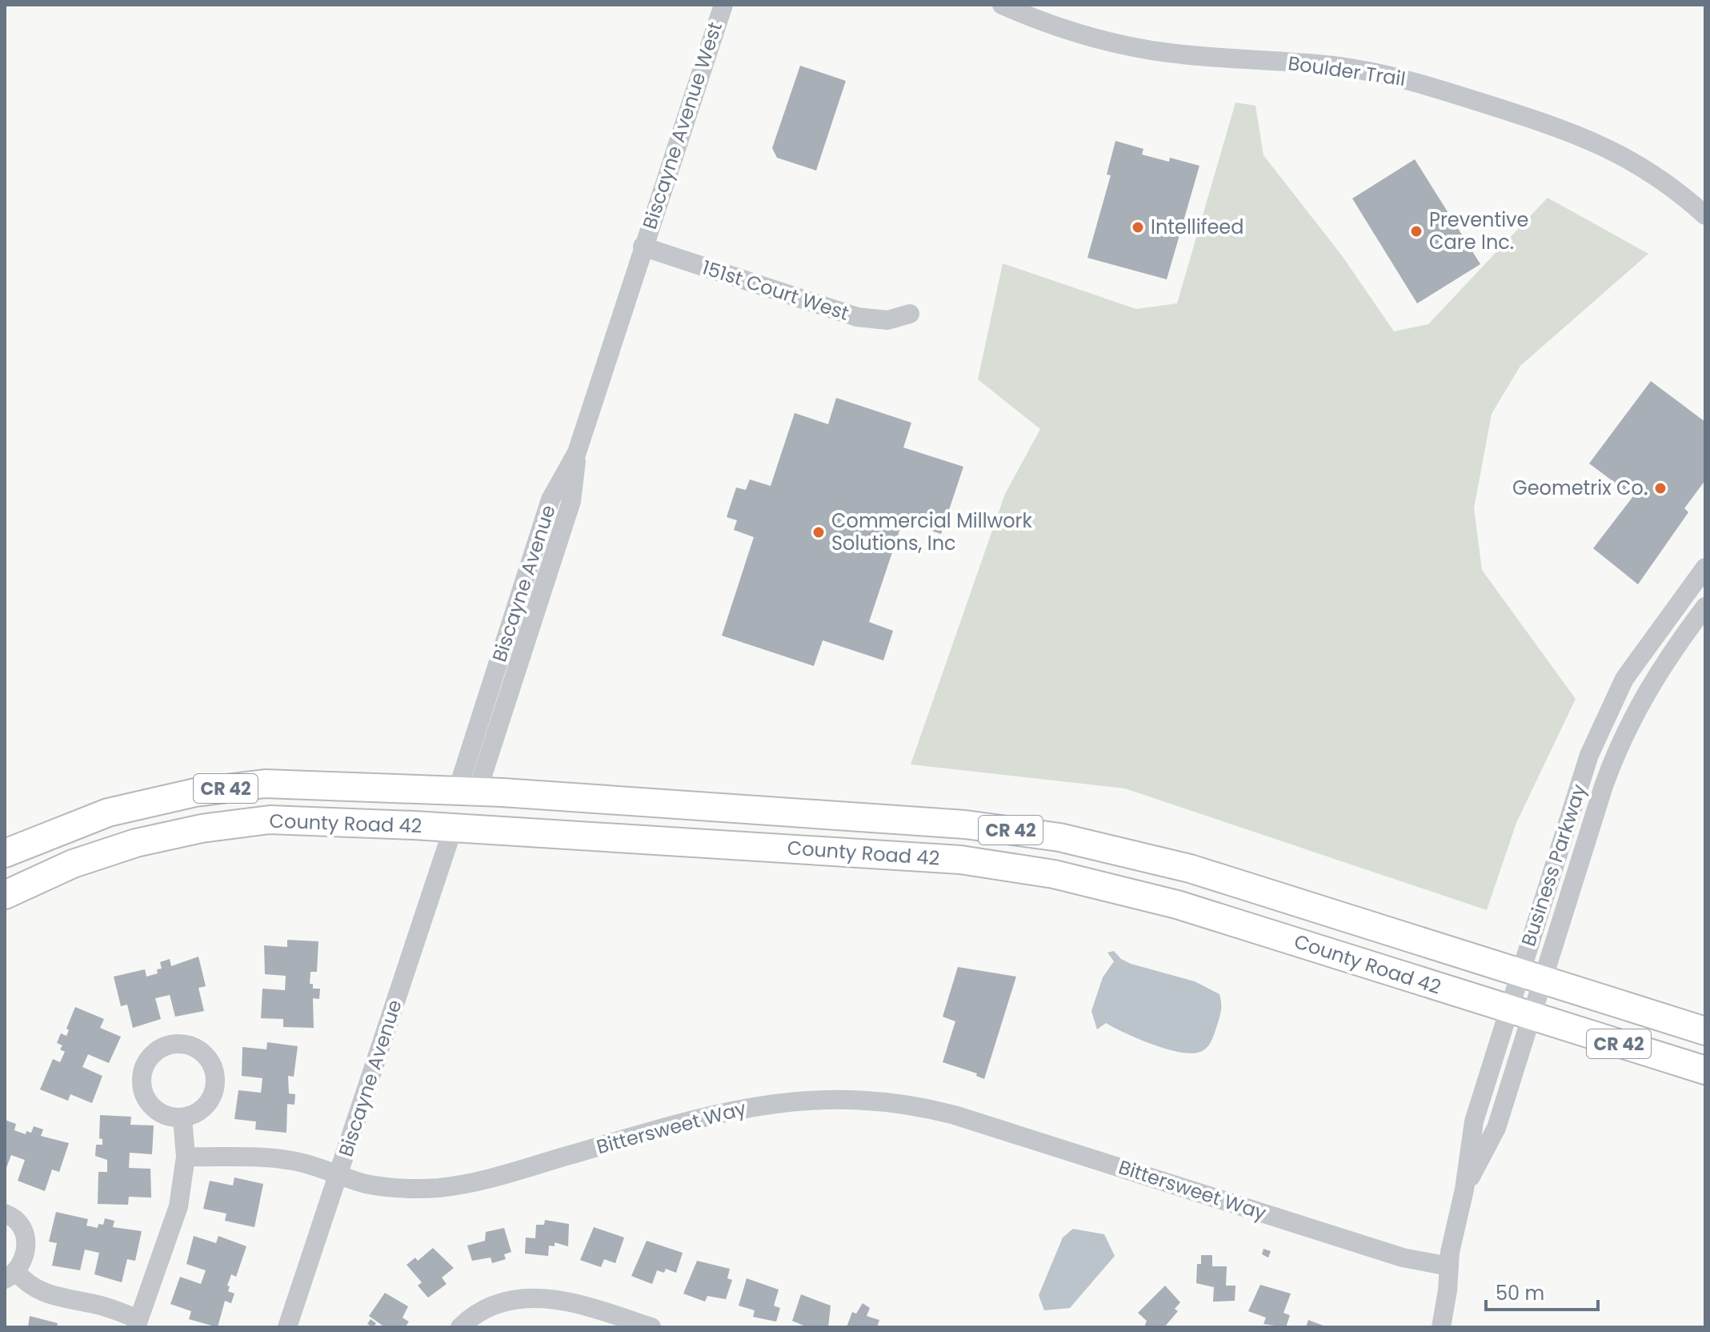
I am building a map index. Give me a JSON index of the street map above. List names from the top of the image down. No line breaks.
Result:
{"streets":{"highway":["CR 42","County Road 42"],"street":["Boulder Trail","Biscayne Avenue West","151st Court West","Biscayne Avenue","Business Parkway","Bittersweet Way"]},"crossings":[["Biscayne Avenue West","151st Court West"],["Biscayne Avenue West","Biscayne Avenue"],["151st Court West","Biscayne Avenue"],["Biscayne Avenue","County Road 42"],["Biscayne Avenue","Bittersweet Way"],["County Road 42","Business Parkway"],["Business Parkway","Bittersweet Way"]],"places":["Intellifeed","Preventive Care Inc.","Geometrix Co.","Commercial Millwork Solutions, Inc"],"scale_bar":"50 m"}
